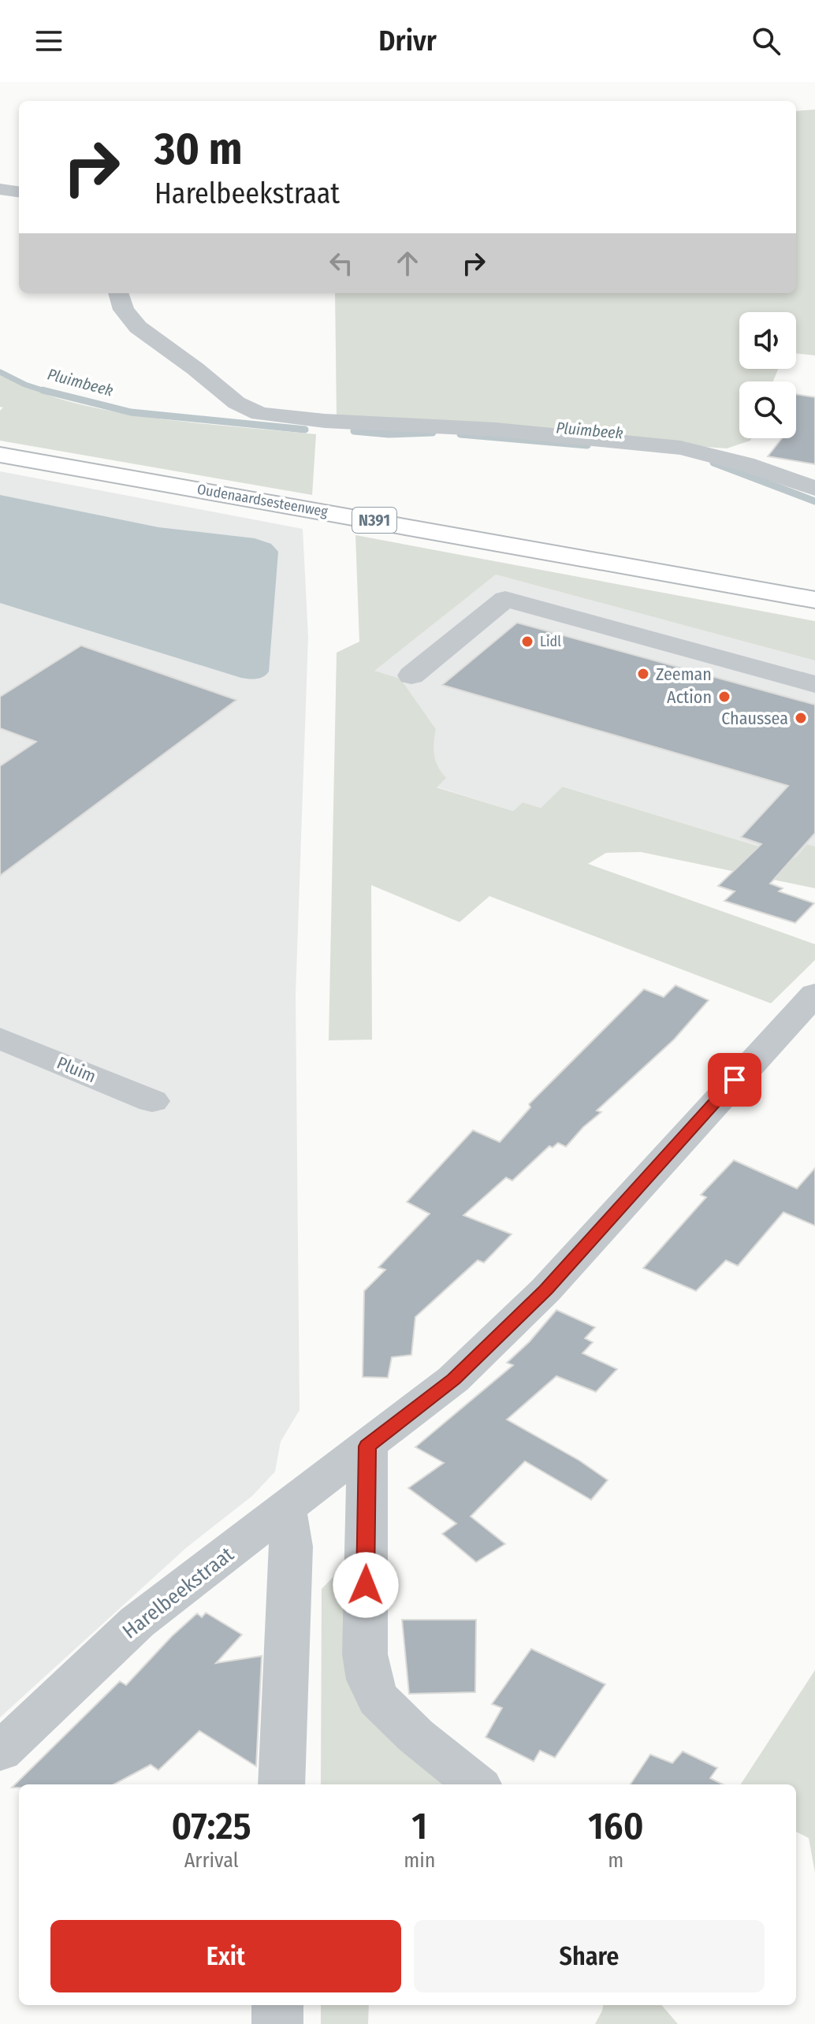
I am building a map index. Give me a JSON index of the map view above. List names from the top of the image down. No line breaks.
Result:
{"streets":{"main road":["Oudenaardsesteenweg","N391"],"street":["Pluim","Harelbeekstraat"]},"water":["Pluimbeek"],"places":["Lidl","Zeeman","Action","Chaussea"],"page":{"header":"Drivr","turn":["30 m","Harelbeekstraat"],"eta":["07:25","Arrival","1","min","160","m"],"buttons":["Exit","Share"]}}
